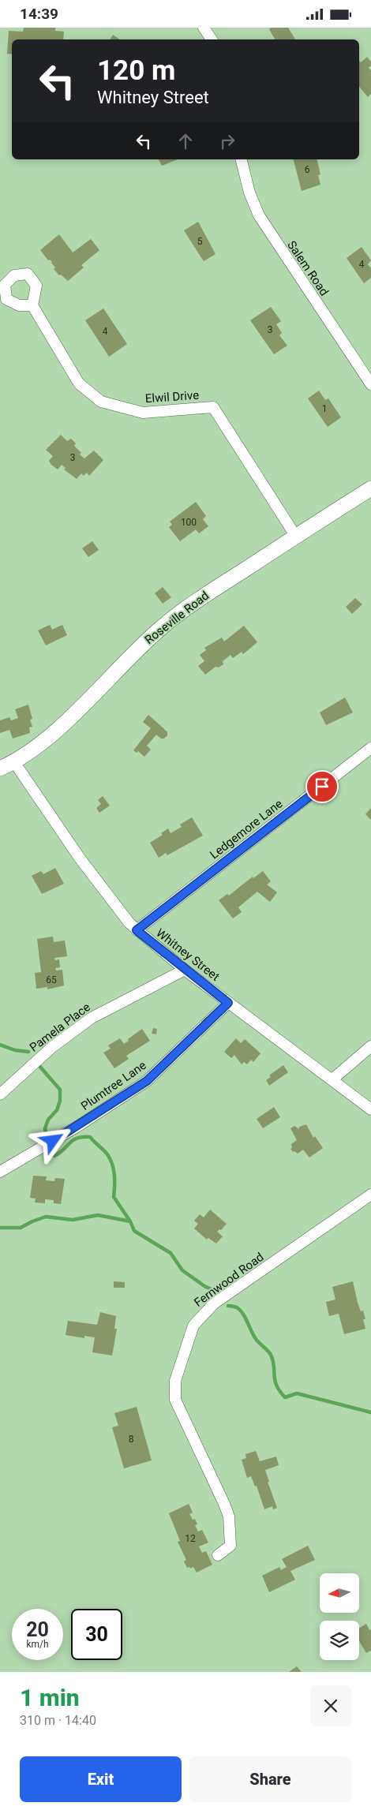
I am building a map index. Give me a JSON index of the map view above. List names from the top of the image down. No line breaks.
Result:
{"streets":{"street":["Salem Road","Elwil Drive","Roseville Road","Ledgemore Lane","Whitney Street","Pamela Place","Plumtree Lane","Fernwood Road"]},"crossings":[["Elwil Drive","Roseville Road"],["Roseville Road","Whitney Street"],["Ledgemore Lane","Whitney Street"],["Whitney Street","Pamela Place"],["Whitney Street","Plumtree Lane"]],"house_numbers":["6","5","4","3","4","1","3","100","65","8","12"],"north":"left","page":{"status":"14:39","turn":["120 m","Whitney Street"],"speed":"20 km/h","limit":"30","heading":["1 min","310 m · 14:40"],"buttons":["Exit","Share"]}}
